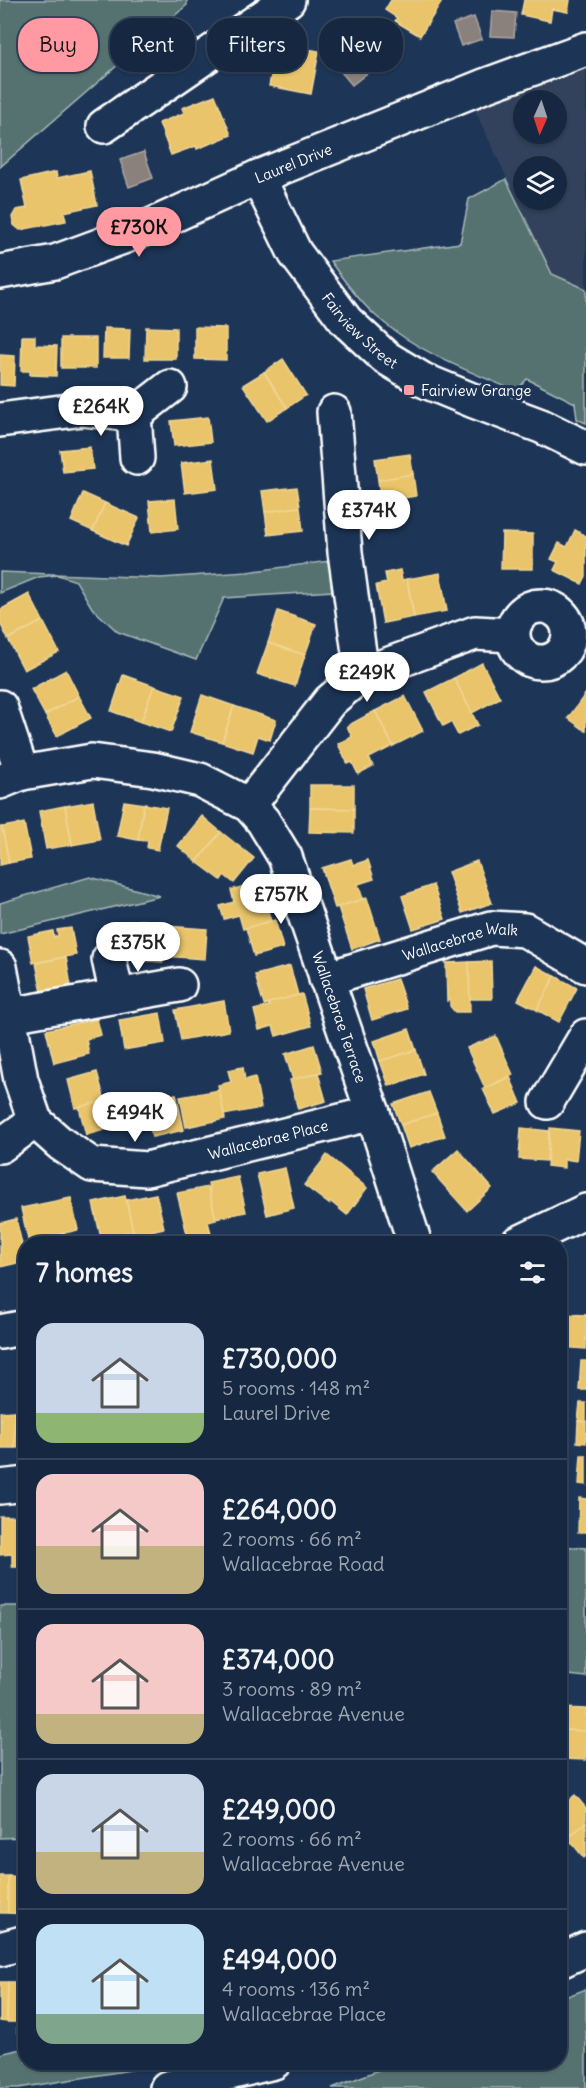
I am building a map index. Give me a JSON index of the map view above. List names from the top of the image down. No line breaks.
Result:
{"streets":{"street":["Laurel Drive","Fairview Street","Wallacebrae Walk","Wallacebrae Terrace","Wallacebrae Place"]},"crossings":[["Laurel Drive","Fairview Street"],["Wallacebrae Walk","Wallacebrae Terrace"],["Wallacebrae Terrace","Wallacebrae Place"]],"places":{"transit":["Fairview Grange"]},"north":"bottom","page":{"chip":["Buy","Rent","Filters","New"],"price":["£730K","£264K","£374K","£249K","£757K","£375K","£494K"],"heading":"7 homes","list":[{"name":"£730,000","note":"5 rooms · 148 m² · Laurel Drive"},{"name":"£264,000","note":"2 rooms · 66 m² · Wallacebrae Road"},{"name":"£374,000","note":"3 rooms · 89 m² · Wallacebrae Avenue"},{"name":"£249,000","note":"2 rooms · 66 m² · Wallacebrae Avenue"},{"name":"£494,000","note":"4 rooms · 136 m² · Wallacebrae Place"}]}}
